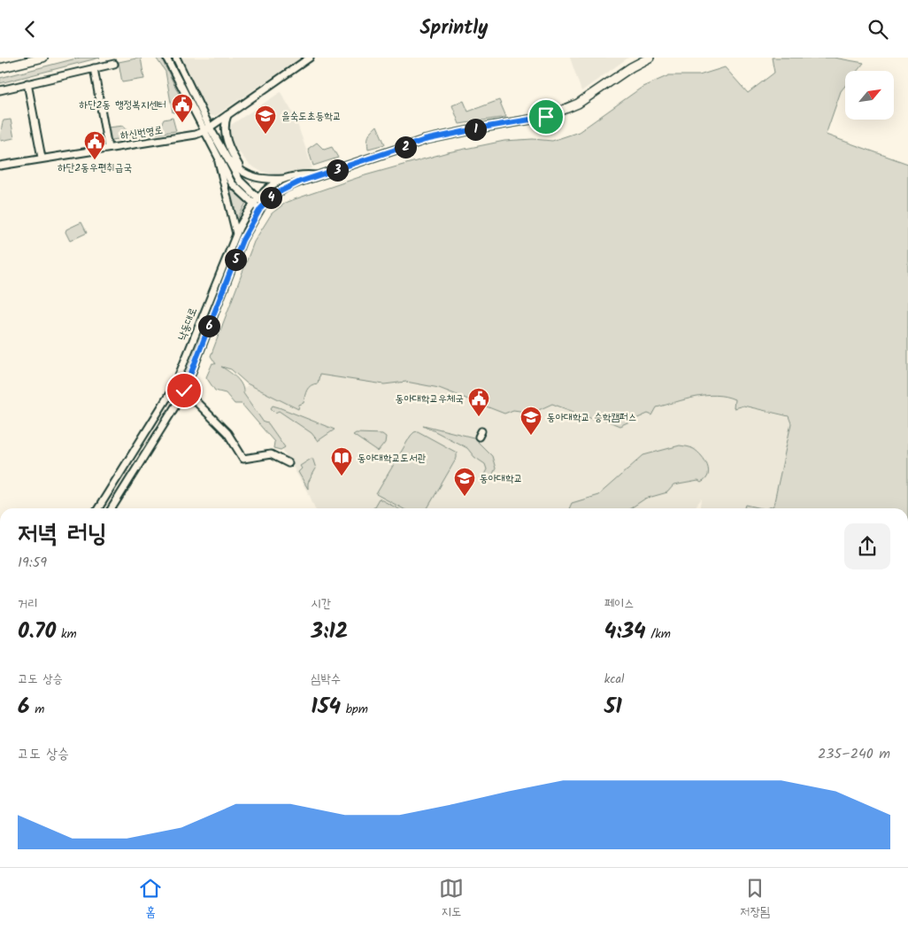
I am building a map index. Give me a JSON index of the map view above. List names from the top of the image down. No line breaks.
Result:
{"streets":{"main road":["낙동대로"],"street":["하신번영로"]},"places":{"public building":["하단2동 행정복지센터","하단2동우편취급국","동아대학교우체국"],"school or university":["을숙도초등학교","동아대학교 승학캠퍼스","동아대학교"],"library":["동아대학교도서관"]},"north":"top right","page":{"header":"Sprintly","pins":["1","2","3","4","5","6"],"heading":["저녁 러닝","19:59"],"stats":[["거리","0.70 km"],["시간","3:12"],["페이스","4:34 /km"],["고도 상승","6 m"],["심박수","154 bpm"],["kcal","51"]],"chart":["고도 상승","235–240 m"],"tabs":["홈","지도","저장됨"]}}
